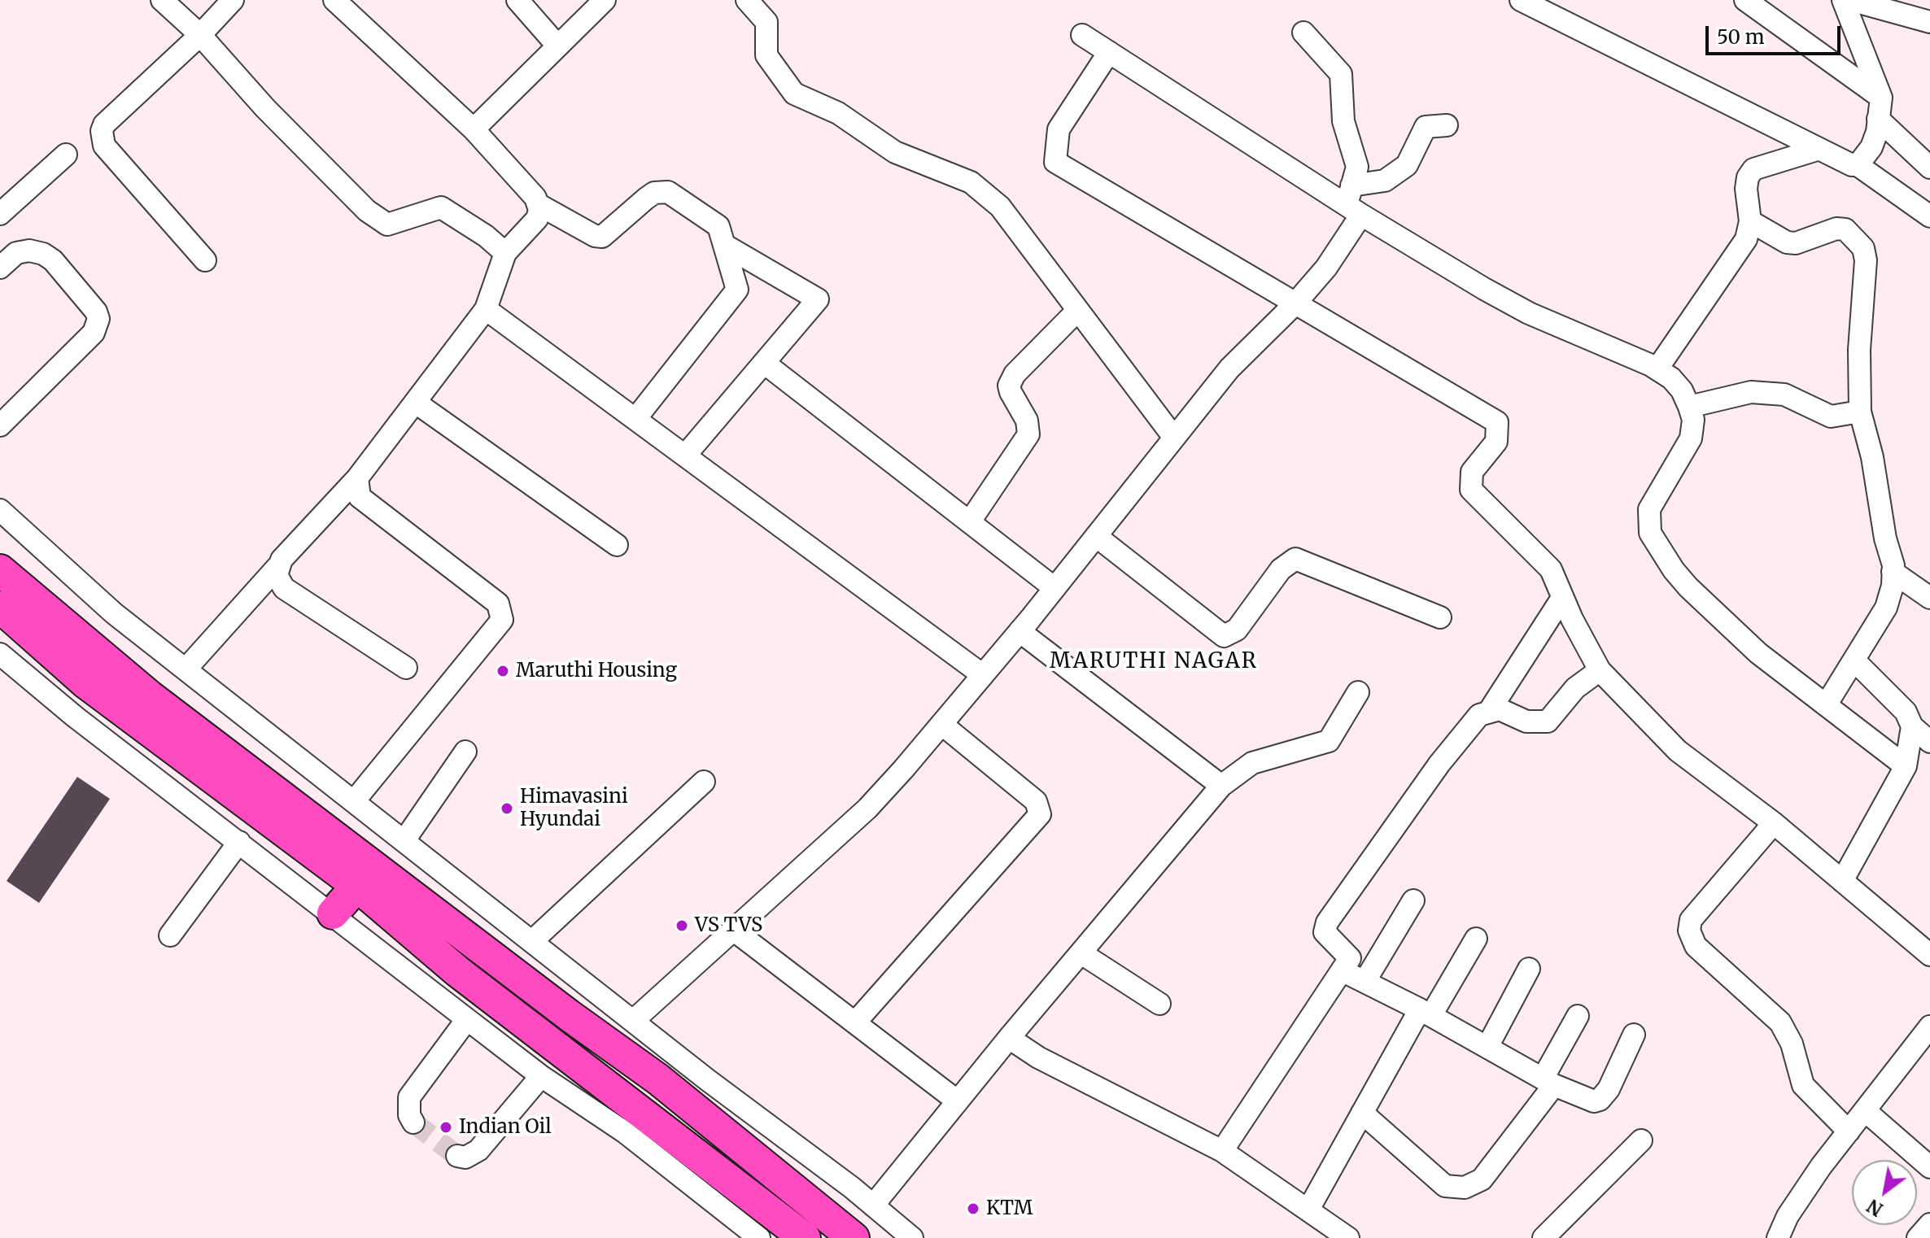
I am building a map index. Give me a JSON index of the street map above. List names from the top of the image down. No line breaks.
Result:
{"districts":["MARUTHI NAGAR"],"places":["Maruthi Housing","Himavasini Hyundai","VS TVS","Indian Oil","KTM"],"scale_bar":"50 m","north":"bottom left"}
